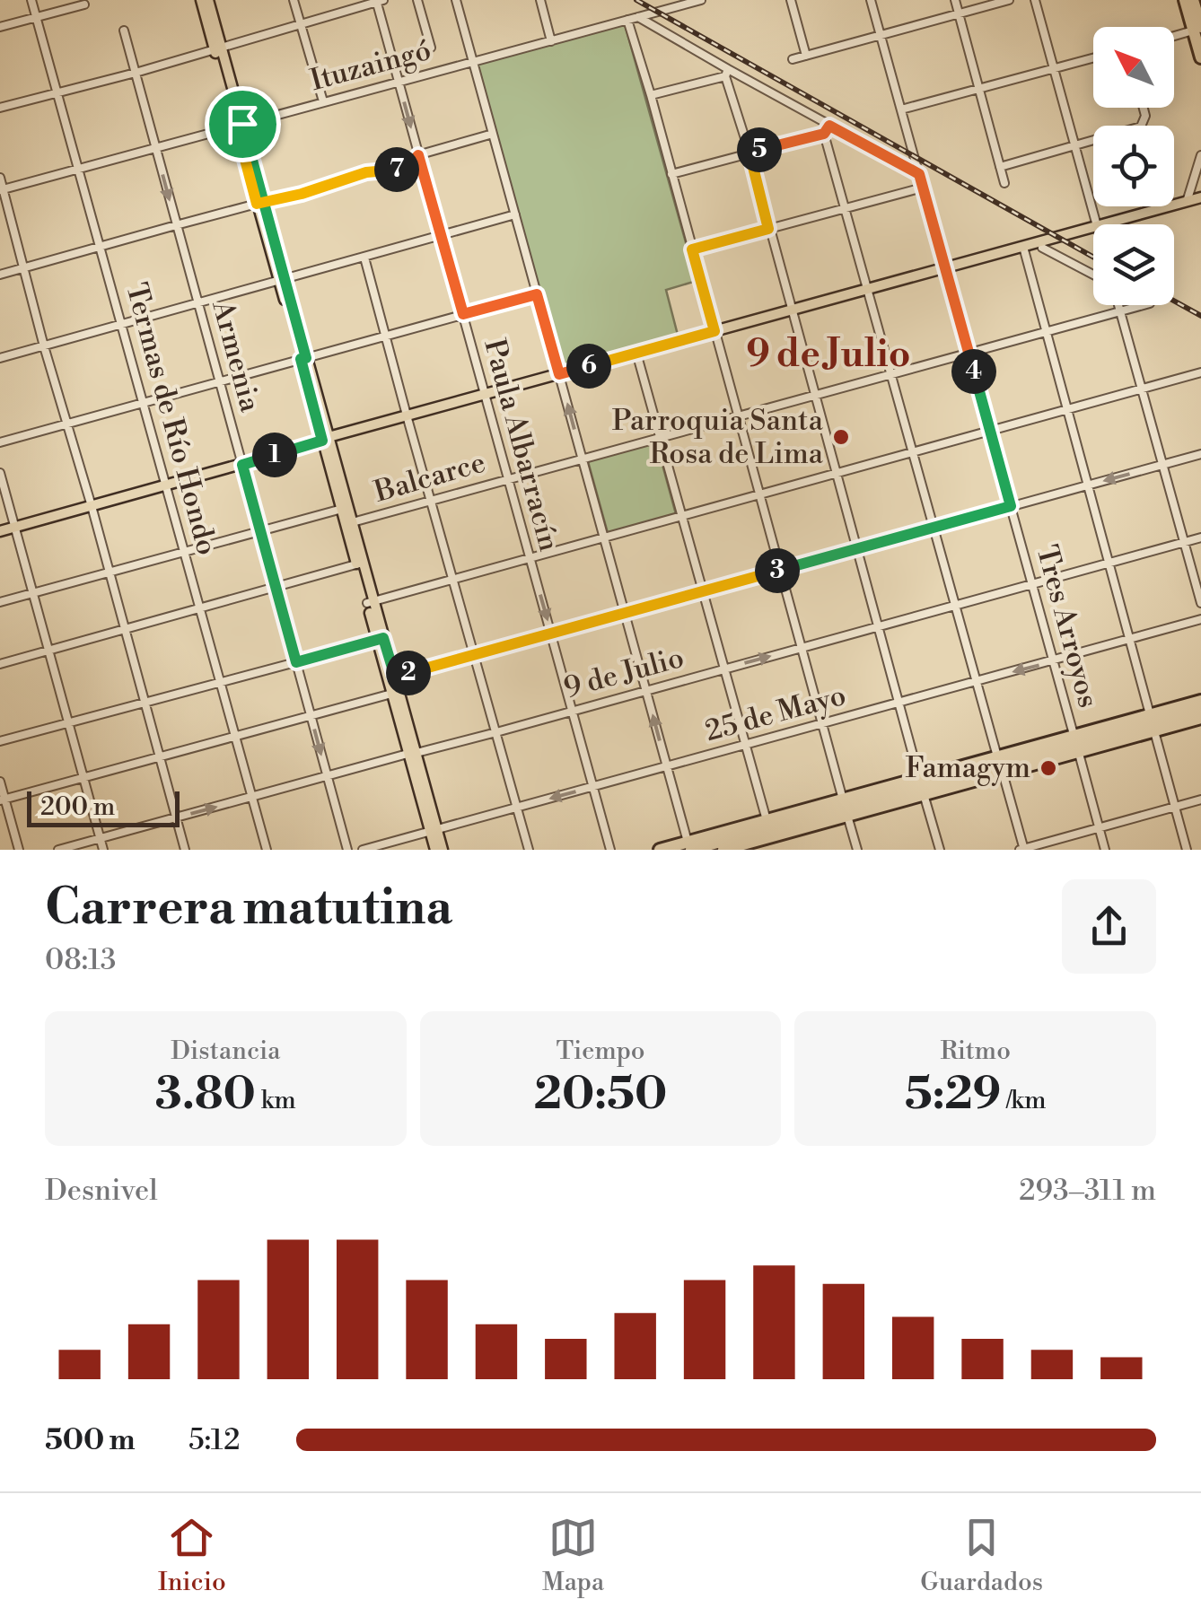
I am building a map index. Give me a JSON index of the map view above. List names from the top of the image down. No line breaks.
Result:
{"streets":{"street":["Ituzaingó","Armenia","Termas de Río Hondo","Paula Albarracín","Balcarce","Tres Arroyos","9 de Julio","25 de Mayo"]},"crossings":[["Ituzaingó","Armenia"],["Ituzaingó","Termas de Río Hondo"],["Ituzaingó","Paula Albarracín"],["Armenia","9 de Julio"],["Termas de Río Hondo","9 de Julio"],["Paula Albarracín","Balcarce"],["Paula Albarracín","9 de Julio"],["Paula Albarracín","25 de Mayo"],["Balcarce","Tres Arroyos"],["Tres Arroyos","9 de Julio"],["Tres Arroyos","25 de Mayo"]],"districts":["9 de Julio"],"places":["Parroquia Santa Rosa de Lima","Famagym"],"scale_bar":"200 m","north":"top left","page":{"pins":["5","7","6","4","1","3","2"],"scale":"200 m","heading":["Carrera matutina","08:13"],"stats":[["Distancia","3.80 km"],["Tiempo","20:50"],["Ritmo","5:29 /km"]],"chart":["Desnivel","293–311 m"],"list":[{"name":"500 m","note":"5:12"}],"tabs":["Inicio","Mapa","Guardados"]}}
